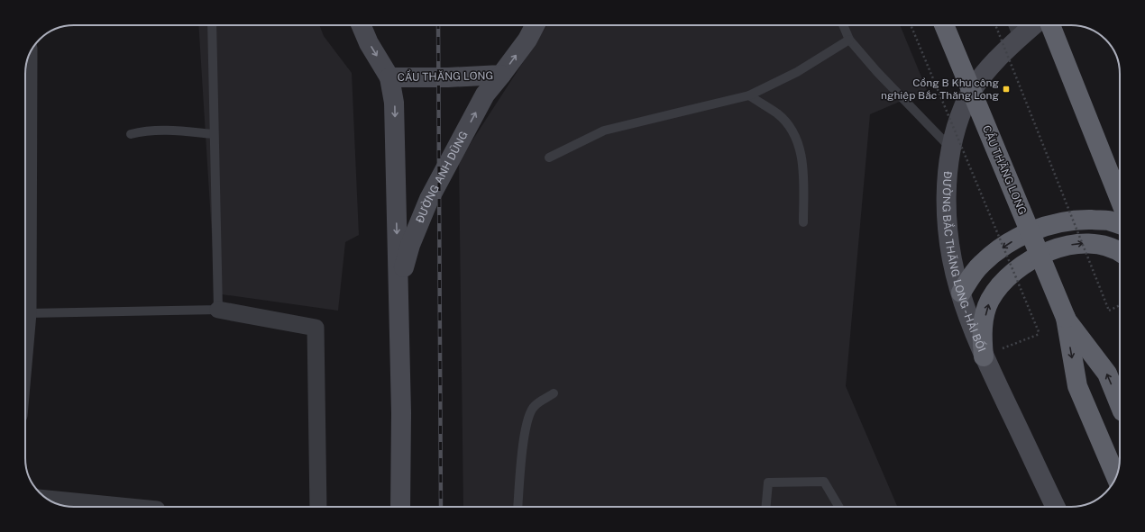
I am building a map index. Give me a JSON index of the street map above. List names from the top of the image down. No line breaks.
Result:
{"streets":{"highway":["CẦU THĂNG LONG"],"main road":["ĐƯỜNG ANH DŨNG","ĐƯỜNG BẮC THĂNG LONG - HẢI BỐI"]},"crossings":[["CẦU THĂNG LONG","ĐƯỜNG ANH DŨNG"]],"places":{"transit":["Cổng B Khu công nghiệp Bắc Thăng Long"]}}
